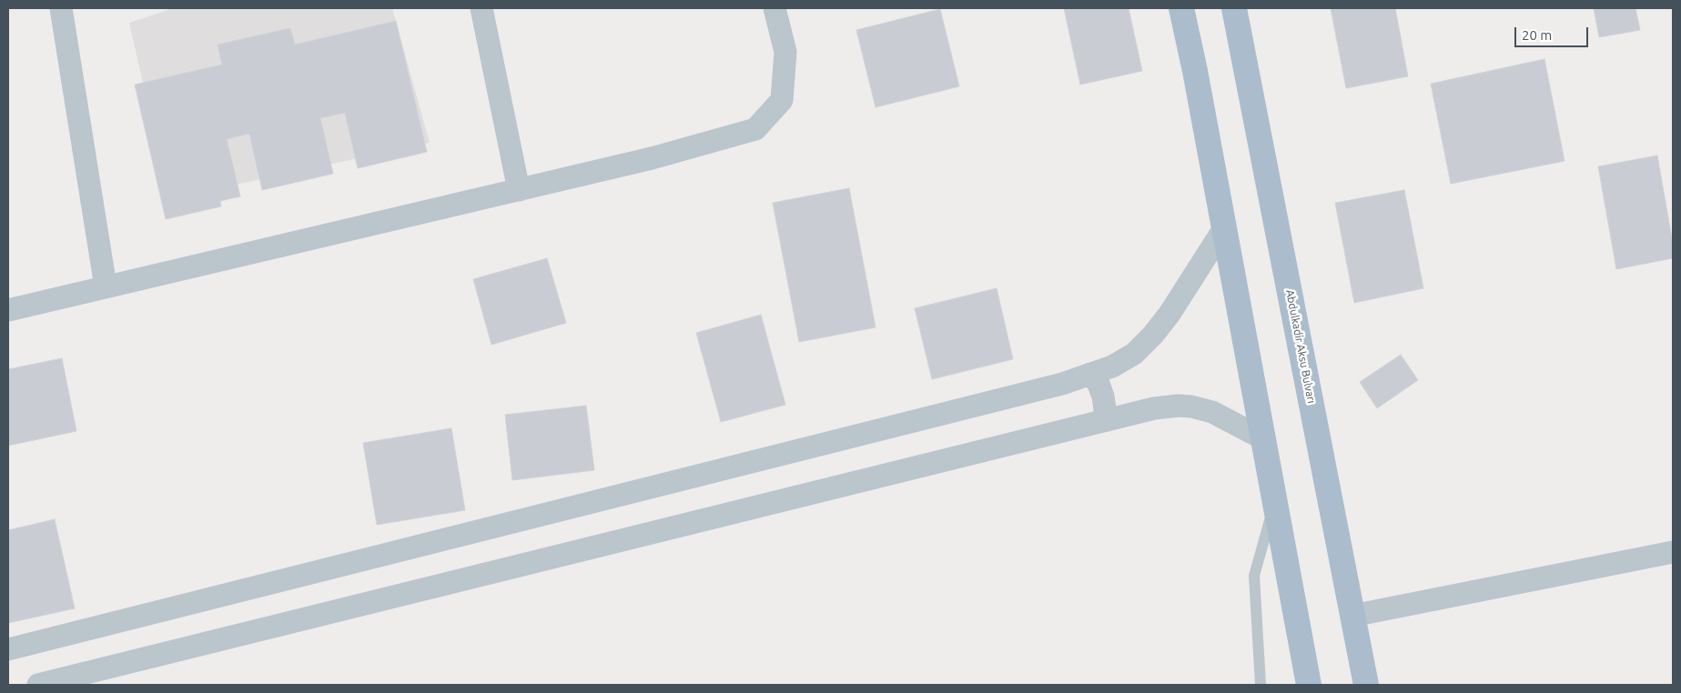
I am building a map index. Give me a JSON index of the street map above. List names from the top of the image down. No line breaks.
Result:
{"streets":{"main road":["Abdulkadir Aksu Bulvarı"]},"scale_bar":"20 m"}
